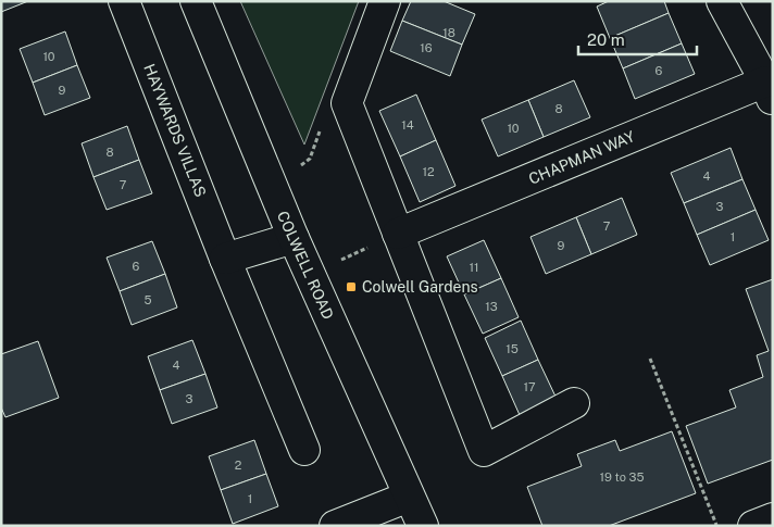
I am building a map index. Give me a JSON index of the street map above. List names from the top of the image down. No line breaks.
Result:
{"streets":{"street":["HAYWARDS VILLAS","CHAPMAN WAY","COLWELL ROAD"]},"places":{"transit":["Colwell Gardens"]},"house_numbers":["18","16","10","6","9","8","14","10","8","12","4","7","3","7","1","9","6","11","5","13","15","4","17","3","2","19 to 35","1"],"scale_bar":"20 m"}
